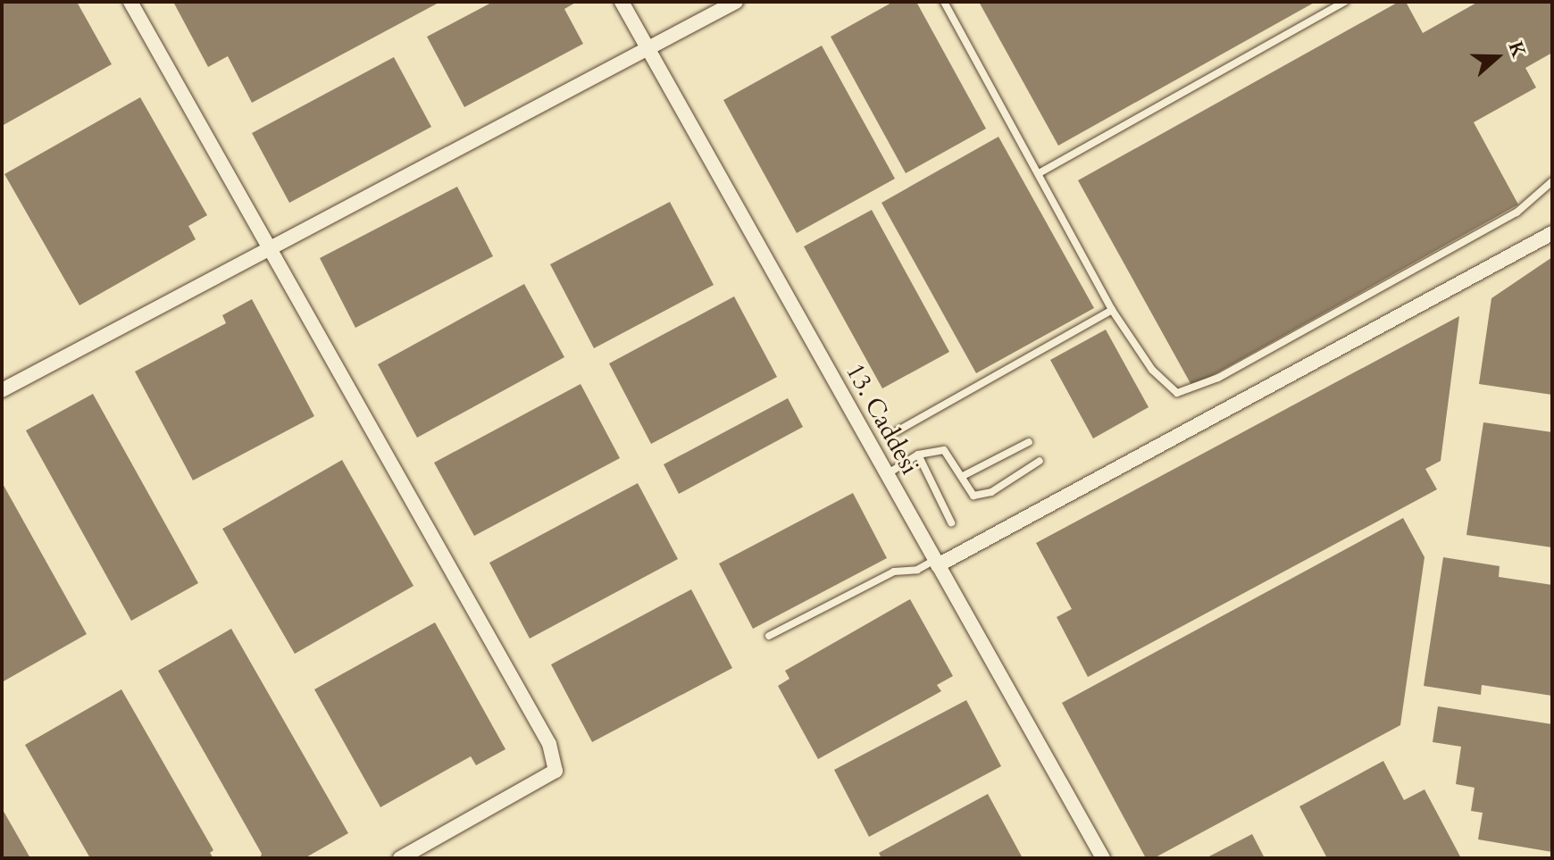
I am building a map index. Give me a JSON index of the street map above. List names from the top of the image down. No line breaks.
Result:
{"streets":{"street":["13. Caddesi"]},"north":"right"}
